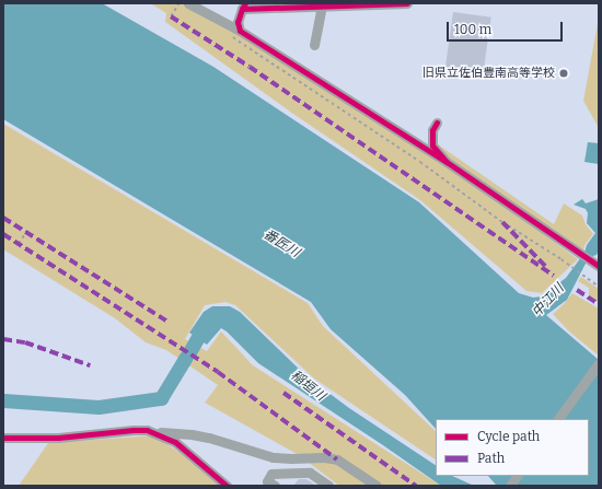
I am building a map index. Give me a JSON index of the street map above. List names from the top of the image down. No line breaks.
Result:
{"water":["番匠川","中江川","稲垣川"],"places":["旧県立佐伯豊南高等学校"],"legend":["Cycle path","Path"],"scale_bar":"100 m"}
